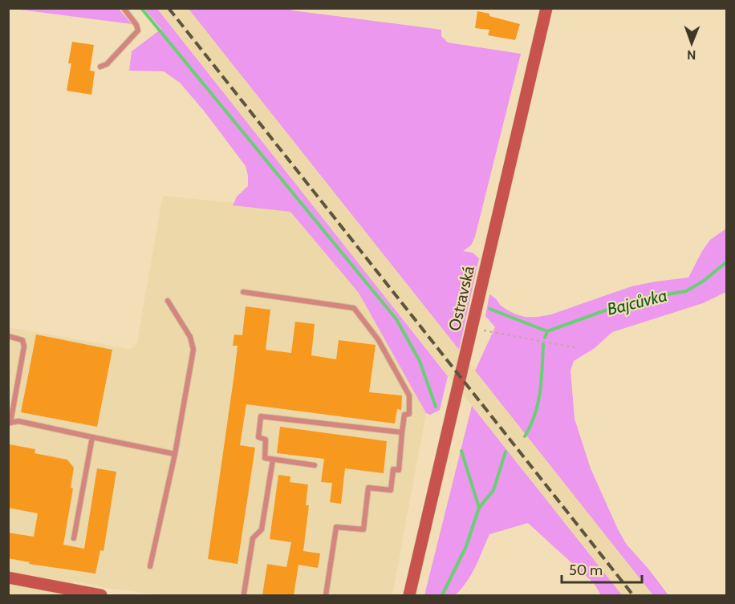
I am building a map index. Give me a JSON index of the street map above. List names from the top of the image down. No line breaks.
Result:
{"streets":{"main road":["Ostravská"]},"water":["Bajcůvka"],"scale_bar":"50 m","north":"bottom"}
